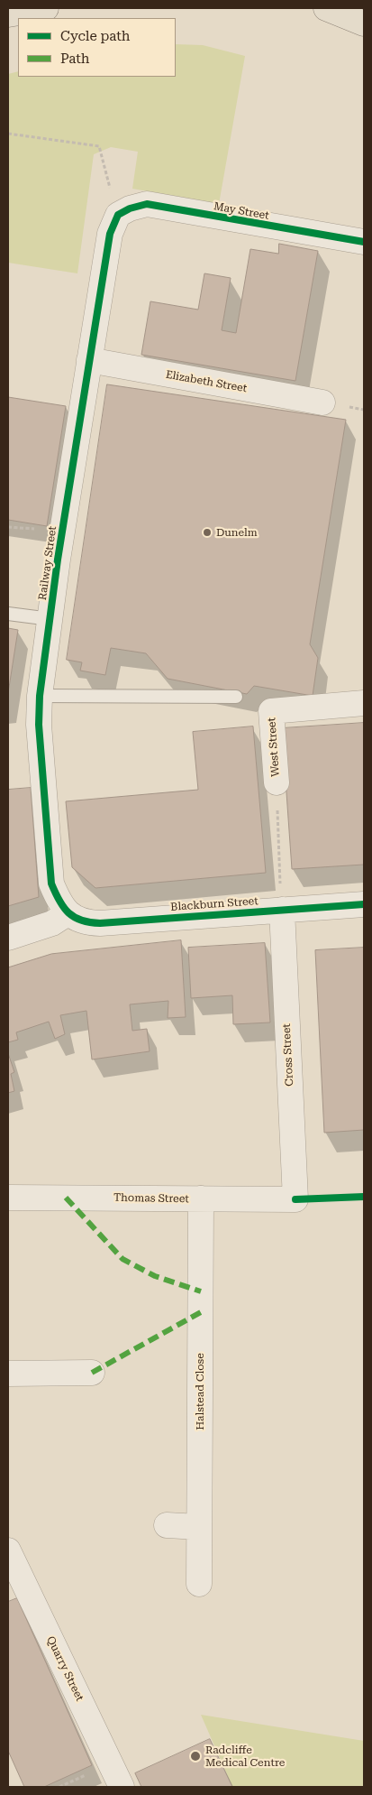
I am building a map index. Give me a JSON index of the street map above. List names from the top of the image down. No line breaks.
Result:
{"streets":{"street":["May Street","Elizabeth Street","Railway Street","West Street","Blackburn Street","Cross Street","Thomas Street","Halstead Close","Quarry Street"]},"crossings":[["May Street","Railway Street"],["Elizabeth Street","Railway Street"],["Railway Street","Blackburn Street"],["Blackburn Street","Cross Street"],["Cross Street","Thomas Street"],["Thomas Street","Halstead Close"]],"places":["Dunelm","Radcliffe Medical Centre"],"legend":["Cycle path","Path"]}
